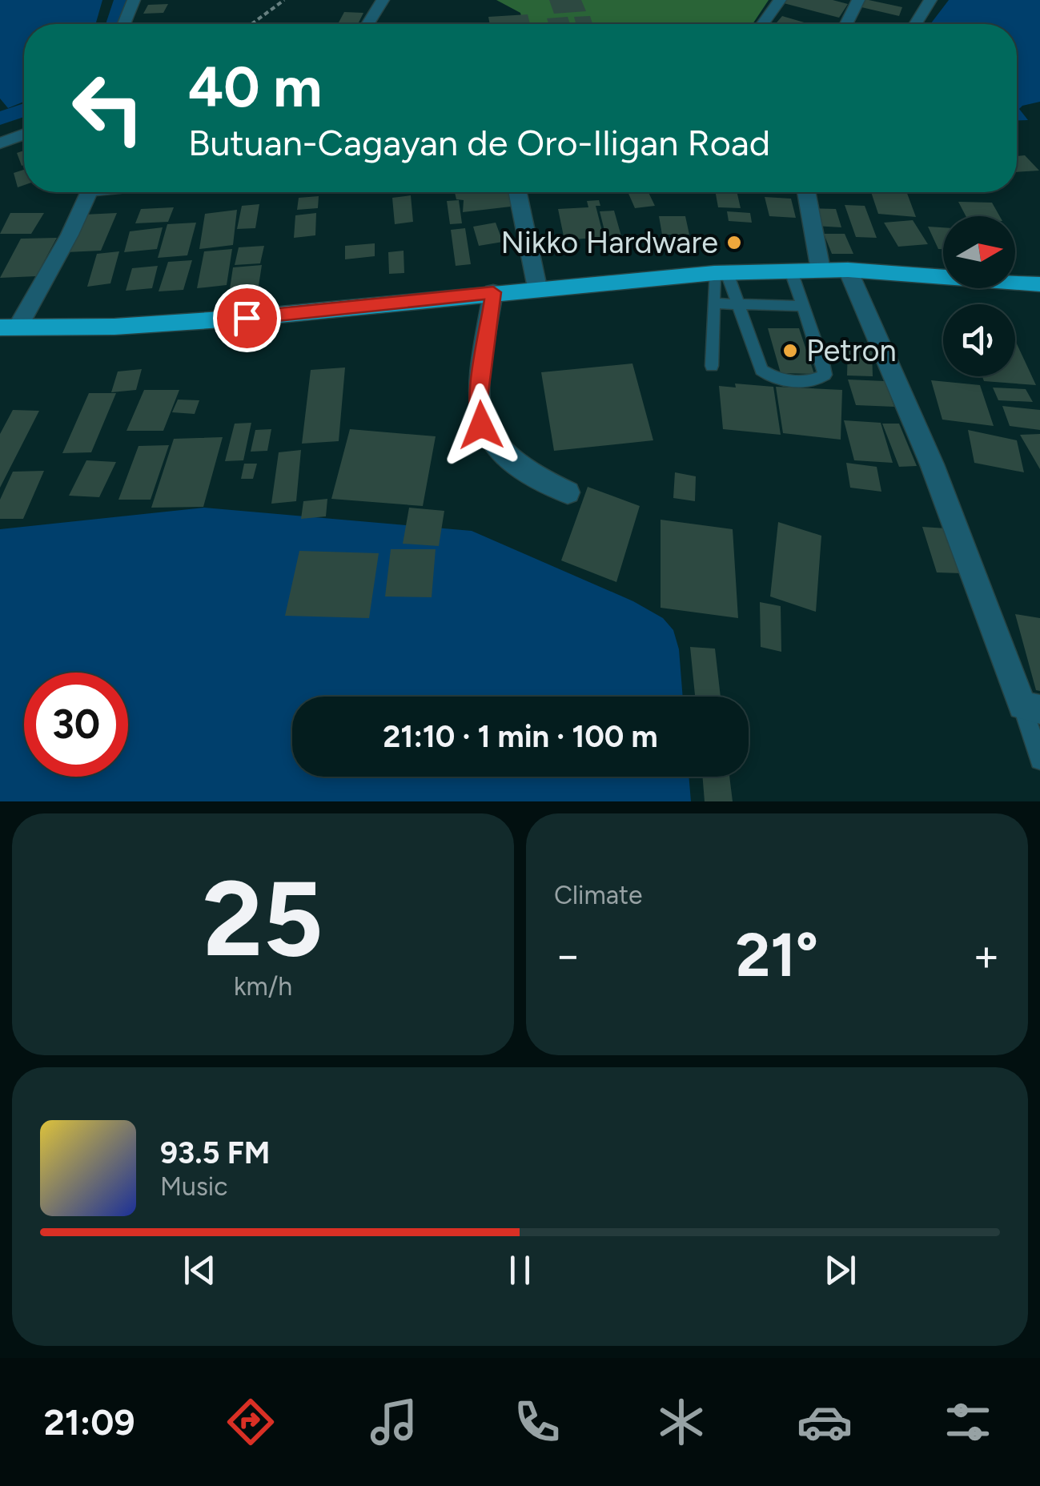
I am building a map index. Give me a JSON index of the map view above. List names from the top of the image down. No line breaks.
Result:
{"places":["Nikko Hardware","Petron"],"north":"right","page":{"turn":["40 m","Butuan-Cagayan de Oro-Iligan Road"],"limit":"30","trip":"21:10 · 1 min · 100 m","tile":[["25","km/h"],"Climate"],"heat":["−","21°","+"],"song":["93.5 FM","Music"],"tabs":"21:09"}}
